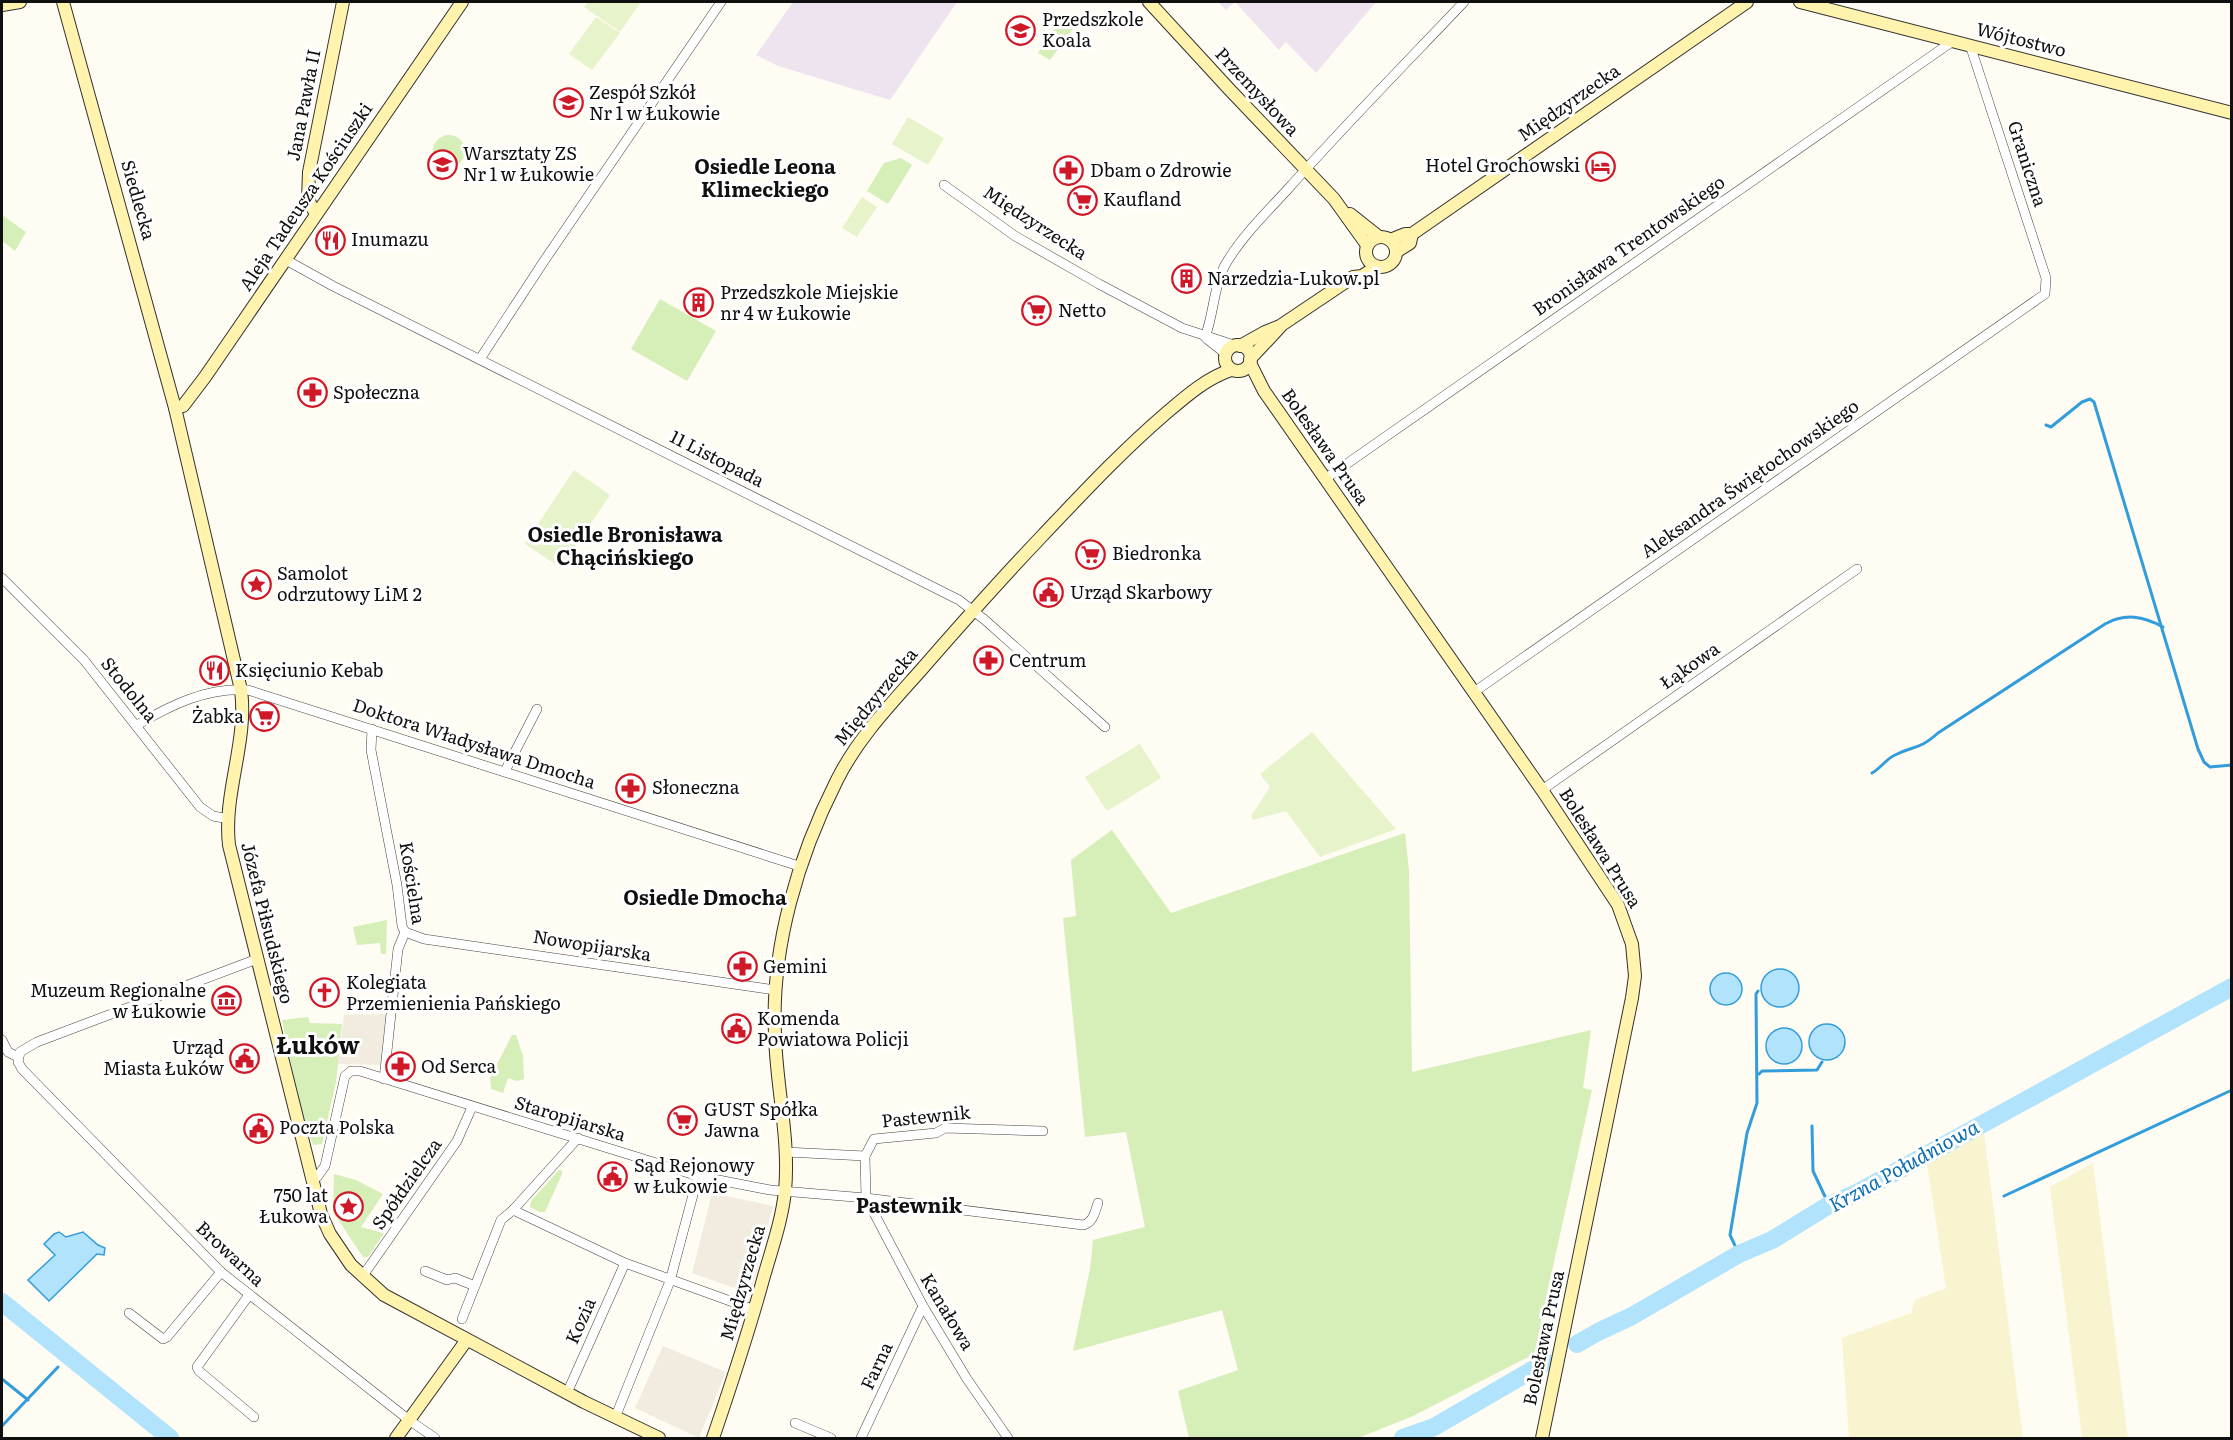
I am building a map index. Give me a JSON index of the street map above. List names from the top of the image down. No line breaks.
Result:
{"streets":{"main road":["Wójtostwo","Przemysłowa","Międzyrzecka","Jana Pawła II","Aleja Tadeusza Kościuszki","Siedlecka","Bolesława Prusa","Józefa Piłsudskiego"],"street":["Graniczna","Bronisława Trentowskiego","11 Listopada","Aleksandra Świętochowskiego","Łąkowa","Stodolna","Doktora Władysława Dmocha","Kościelna","Nowopijarska","Pastewnik","Staropijarska","Spółdzielcza","Browarna","Kanałowa","Kozia","Farna"]},"crossings":[["Wójtostwo","Graniczna"],["Wójtostwo","Bronisława Trentowskiego"],["Przemysłowa","Międzyrzecka"],["Międzyrzecka","Bolesława Prusa"],["Międzyrzecka","11 Listopada"],["Międzyrzecka","Doktora Władysława Dmocha"],["Międzyrzecka","Nowopijarska"],["Międzyrzecka","Staropijarska"],["Jana Pawła II","Aleja Tadeusza Kościuszki"],["Graniczna","Aleksandra Świętochowskiego"],["Aleja Tadeusza Kościuszki","Siedlecka"],["Aleja Tadeusza Kościuszki","11 Listopada"],["Aleja Tadeusza Kościuszki","Józefa Piłsudskiego"],["Siedlecka","Józefa Piłsudskiego"],["Bronisława Trentowskiego","Bolesława Prusa"],["Bolesława Prusa","Aleksandra Świętochowskiego"],["Bolesława Prusa","Łąkowa"],["Stodolna","Doktora Władysława Dmocha"],["Stodolna","Józefa Piłsudskiego"],["Doktora Władysława Dmocha","Kościelna"],["Doktora Władysława Dmocha","Józefa Piłsudskiego"],["Kościelna","Nowopijarska"],["Kościelna","Staropijarska"],["Józefa Piłsudskiego","Staropijarska"],["Józefa Piłsudskiego","Spółdzielcza"],["Józefa Piłsudskiego","Kozia"],["Staropijarska","Spółdzielcza"],["Kanałowa","Farna"]],"districts":["Osiedle Leona Klimeckiego","Osiedle Bronisława Chącińskiego","Osiedle Dmocha","Łuków","Pastewnik"],"water":["Krzna Południowa"],"places":{"school or university":["Przedszkole Koala","Zespół Szkół Nr 1 w Łukowie","Warsztaty ZS Nr 1 w Łukowie"],"hotel":["Hotel Grochowski"],"pharmacy":["Dbam o Zdrowie","Społeczna","Centrum","Słoneczna","Gemini","Od Serca"],"supermarket":["Kaufland","Netto","Biedronka","Żabka","GUST Spółka Jawna"],"restaurant":["Inumazu","Księciunio Kebab"],"building":["Narzedzia-Lukow.pl","Przedszkole Miejskie nr 4 w Łukowie"],"place":["Samolot odrzutowy LiM 2","750 lat Łukowa"],"public building":["Urząd Skarbowy","Komenda Powiatowa Policji","Urząd Miasta Łuków","Poczta Polska","Sąd Rejonowy w Łukowie"],"church":["Kolegiata Przemienienia Pańskiego"],"museum":["Muzeum Regionalne w Łukowie"]}}
